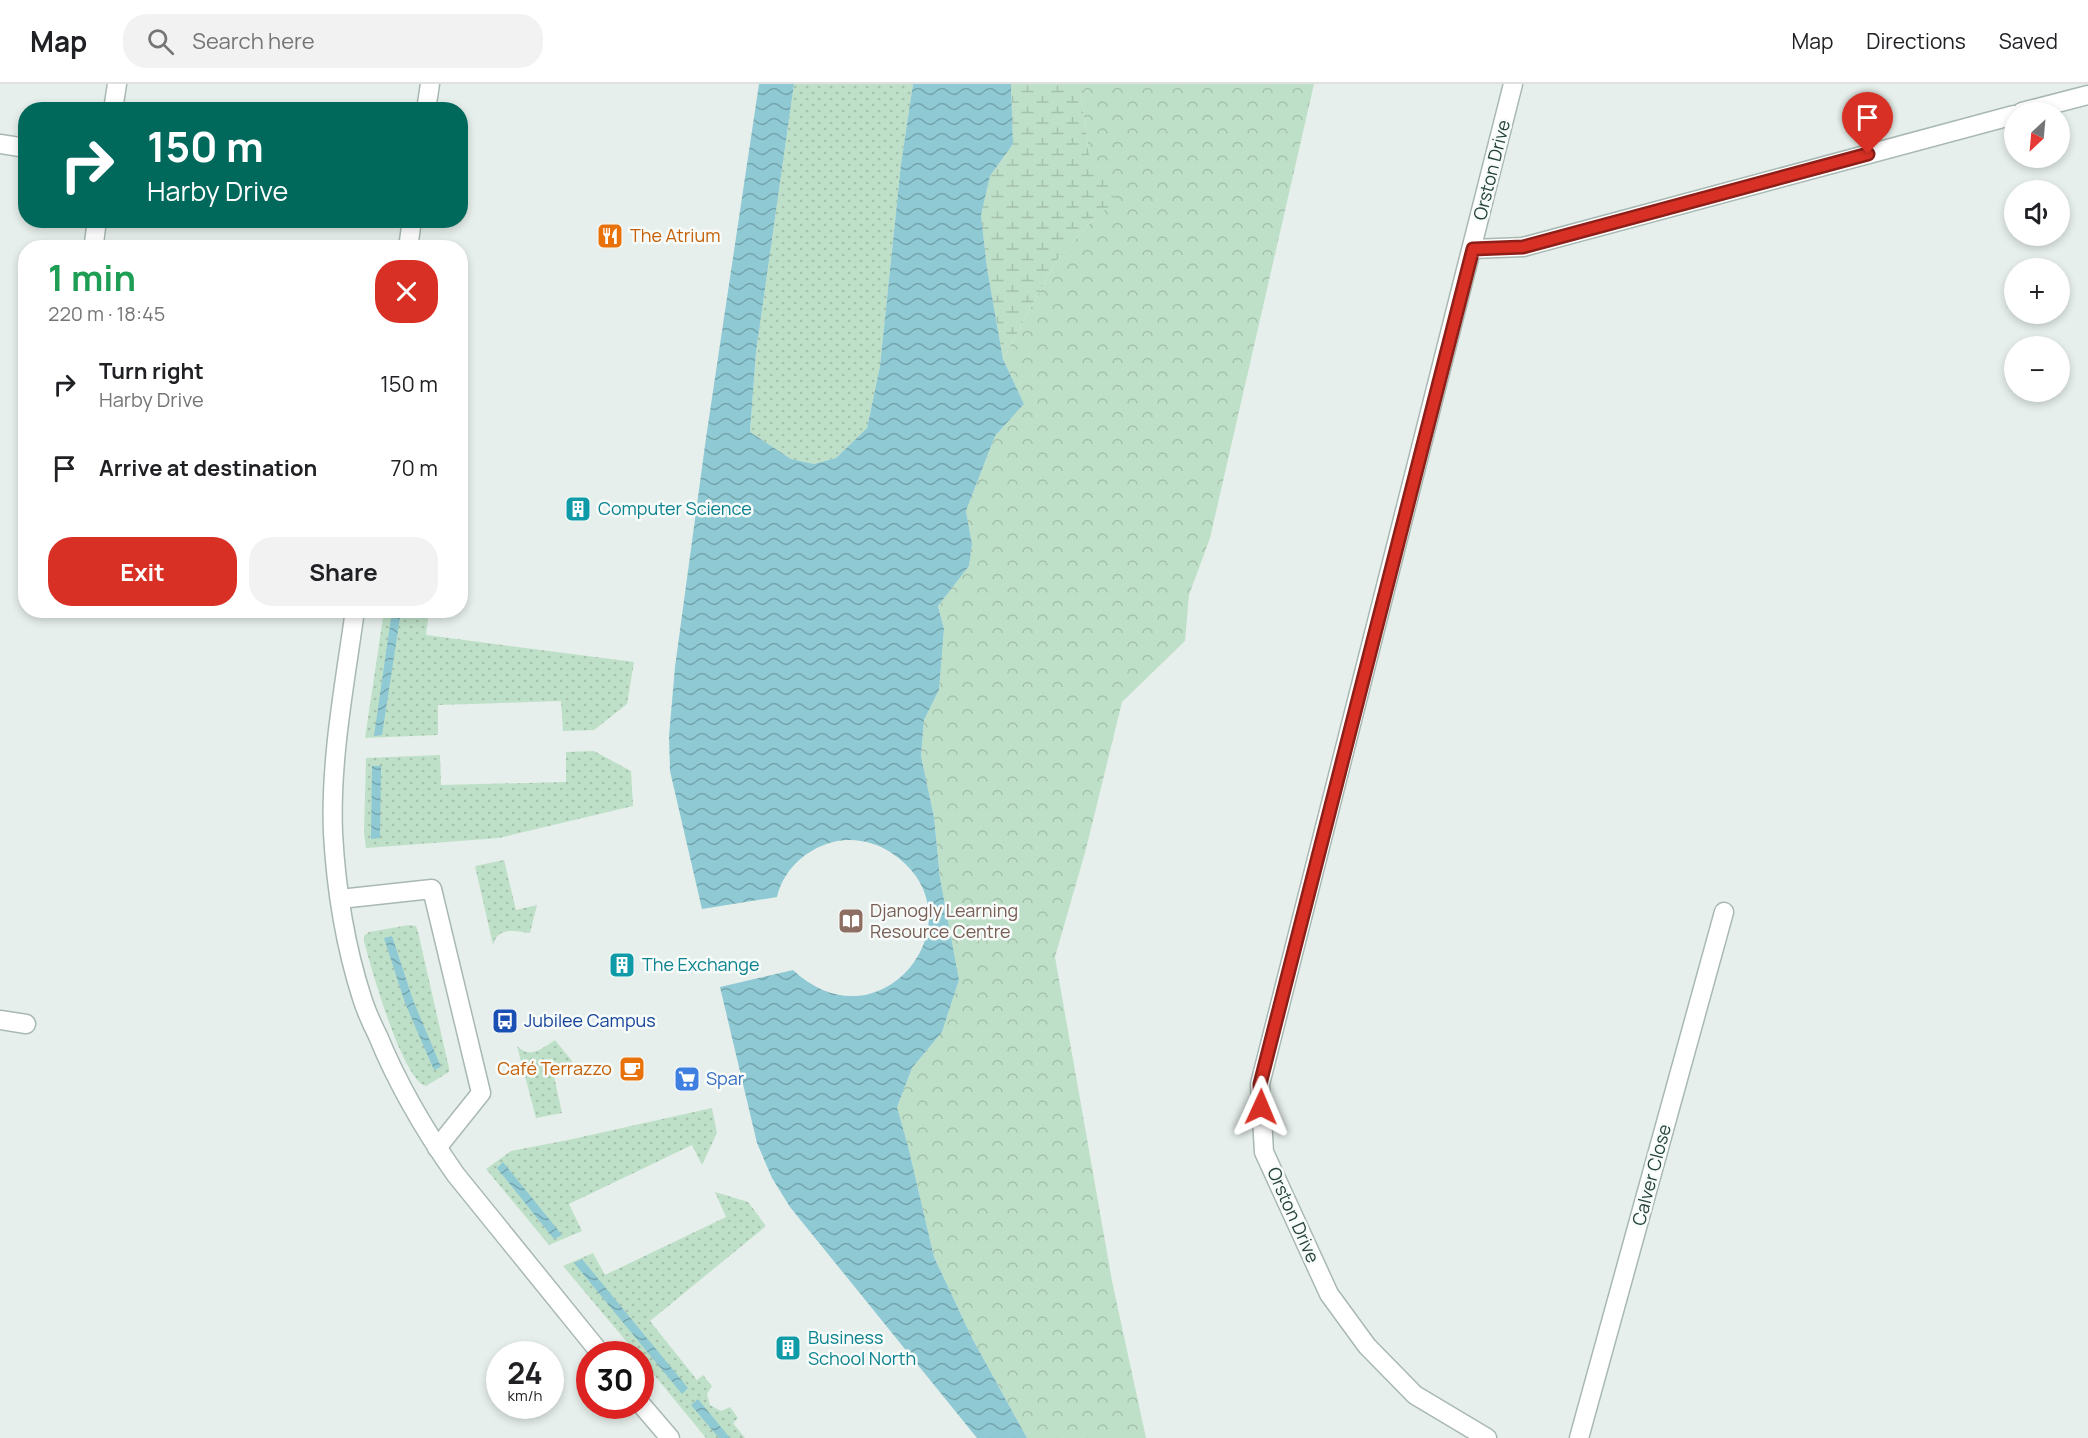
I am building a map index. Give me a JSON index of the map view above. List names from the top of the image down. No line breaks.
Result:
{"streets":{"street":["Orston Drive","Calver Close"]},"places":{"restaurant":["The Atrium"],"building":["Computer Science","The Exchange","Business School North"],"library":["Djanogly Learning Resource Centre"],"bus stop":["Jubilee Campus"],"cafe":["Café Terrazzo"],"supermarket":["Spar"]},"north":"bottom left","page":{"header":"Map","search":"Search here","nav":["Map","Directions","Saved"],"map_buttons":["+","−"],"turn":["150 m","Harby Drive"],"heading":["1 min","220 m · 18:45"],"list":[{"name":"Turn right","note":"Harby Drive","value":"150 m"},{"name":"Arrive at destination","value":"70 m"}],"buttons":["Exit","Share"],"speed":"24 km/h","limit":"30"}}
